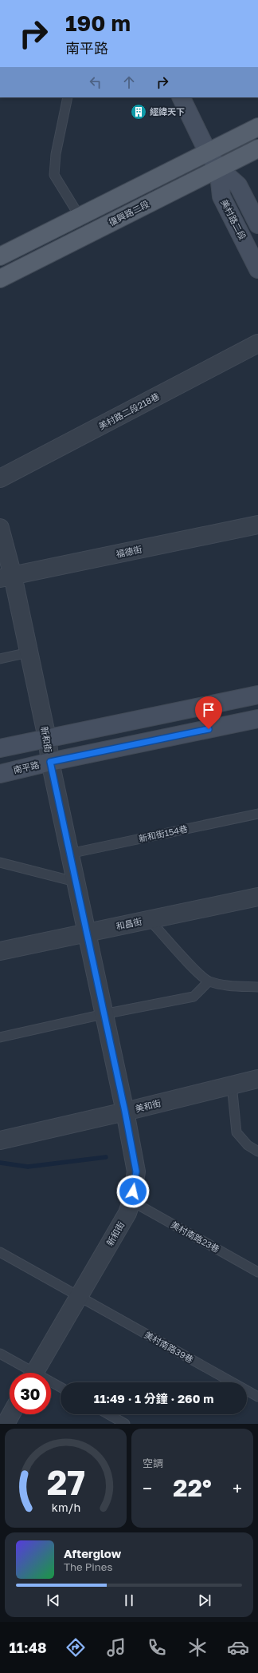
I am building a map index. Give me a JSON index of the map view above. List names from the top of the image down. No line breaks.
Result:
{"streets":{"main road":["復興路二段"],"street":["美村路二段","美村路二段218巷","福德街","新和街","南平路","和昌街","美和街"],"lane":["新和街154巷","美村南路23巷","美村南路39巷"]},"crossings":[["復興路二段","美村路二段"],["福德街","新和街"],["新和街","南平路"],["新和街","新和街154巷"],["新和街","和昌街"],["新和街","美和街"],["新和街","美村南路23巷"],["新和街","美村南路39巷"]],"places":{"building":["經緯天下"]},"page":{"turn":["190 m","南平路"],"limit":"30","trip":"11:49 · 1 分鐘 · 260 m","tile":"空調","heat":["−","22°","+"],"song":["Afterglow","The Pines"],"tabs":"11:48","gauge":["27","km/h"]}}
